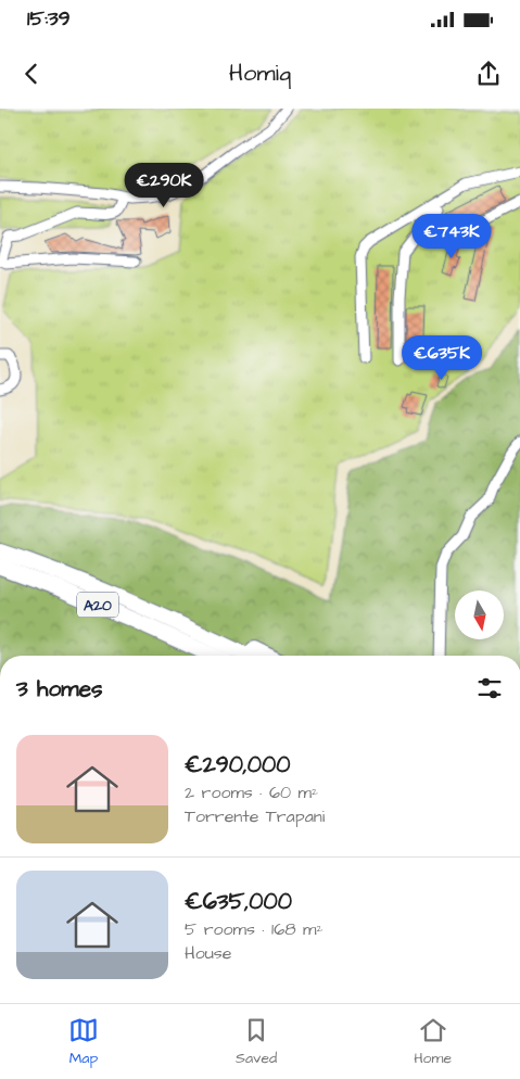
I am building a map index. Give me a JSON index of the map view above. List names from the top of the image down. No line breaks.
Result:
{"streets":{"highway":["A20"]},"north":"bottom","page":{"status":"15:39","header":"Homiq","price":["€290K","€743K","€635K"],"heading":"3 homes","list":[{"name":"€290,000","note":"2 rooms · 60 m² · Torrente Trapani"},{"name":"€635,000","note":"5 rooms · 168 m² · House"}],"tabs":["Map","Saved","Home"]}}
